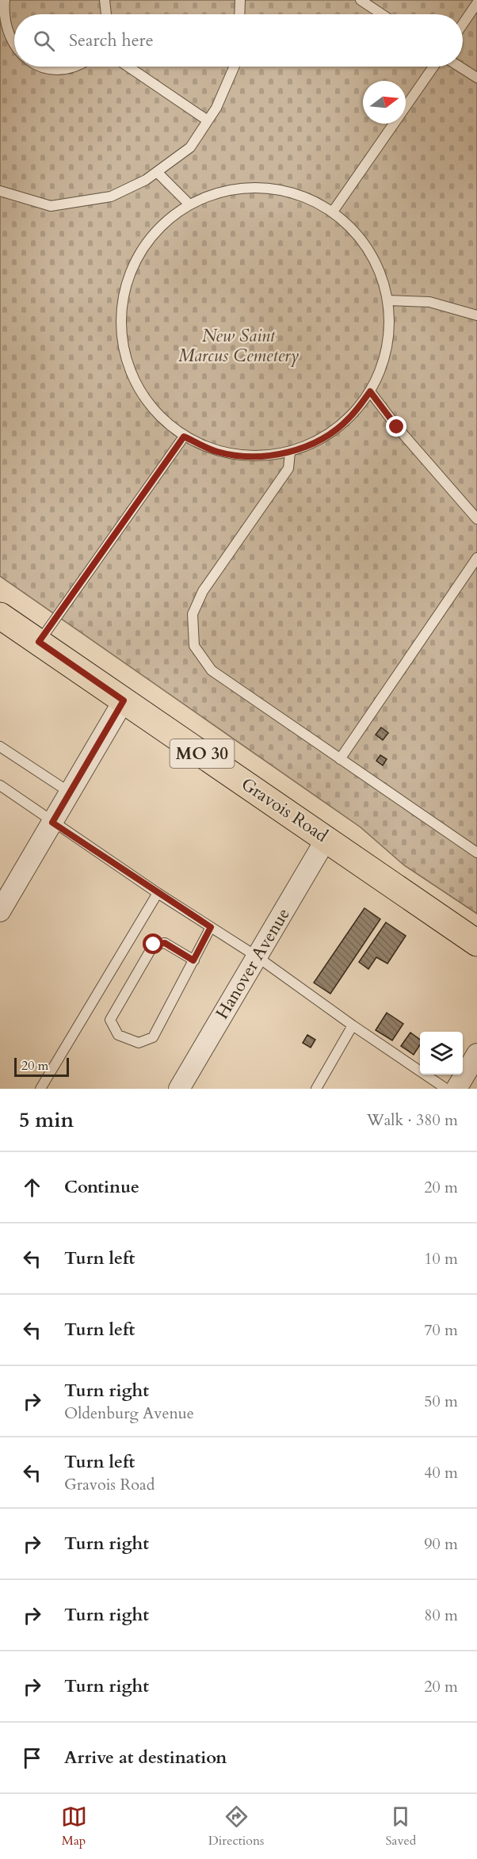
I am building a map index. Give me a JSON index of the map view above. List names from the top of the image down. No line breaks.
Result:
{"streets":{"main road":["MO 30","Gravois Road"],"street":["Hanover Avenue"]},"crossings":[["Gravois Road","Hanover Avenue"]],"parks":["New Saint Marcus Cemetery"],"scale_bar":"20 m","north":"right","page":{"search":"Search here","scale":"20 m","heading":["5 min","Walk · 380 m"],"list":[["Continue","20 m"],["Turn left","10 m"],["Turn left","70 m"],["Turn right","Oldenburg Avenue","50 m"],["Turn left","Gravois Road","40 m"],["Turn right","90 m"],["Turn right","80 m"],["Turn right","20 m"],"Arrive at destination"],"nav":["Map","Directions","Saved"]}}
